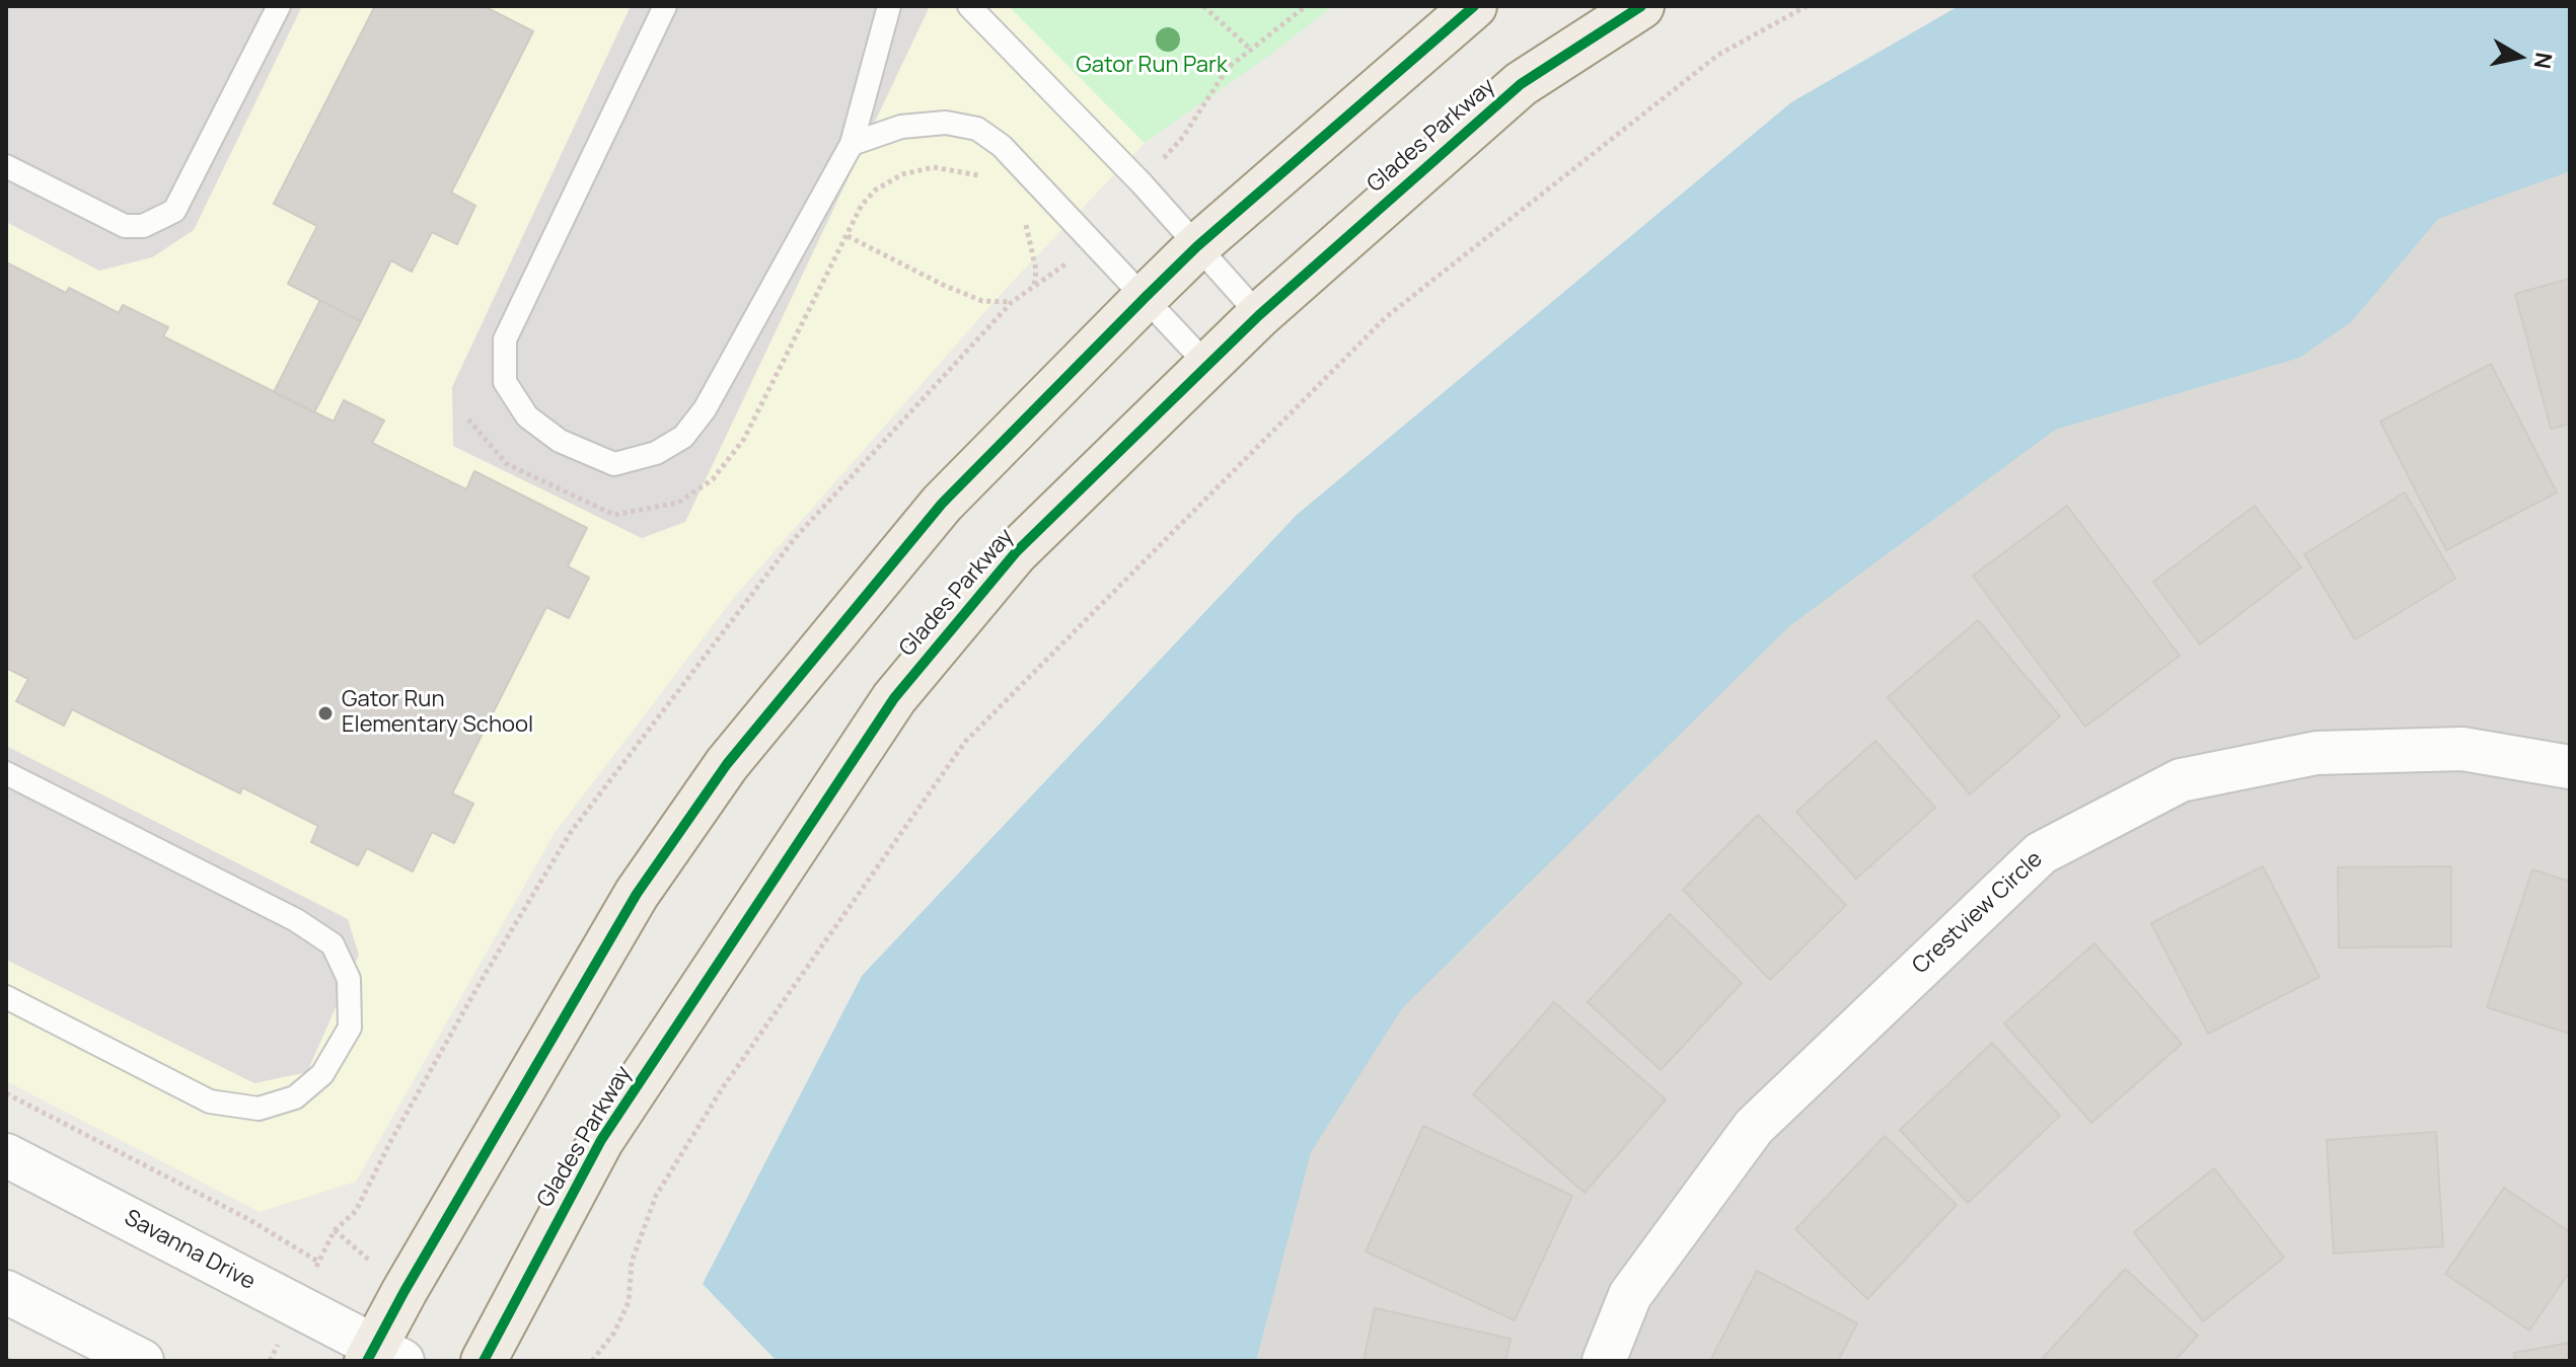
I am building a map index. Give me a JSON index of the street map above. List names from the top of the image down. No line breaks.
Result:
{"streets":{"main road":["Glades Parkway"],"street":["Crestview Circle","Savanna Drive"]},"parks":["Gator Run Park"],"places":["Gator Run Elementary School"],"north":"right"}
